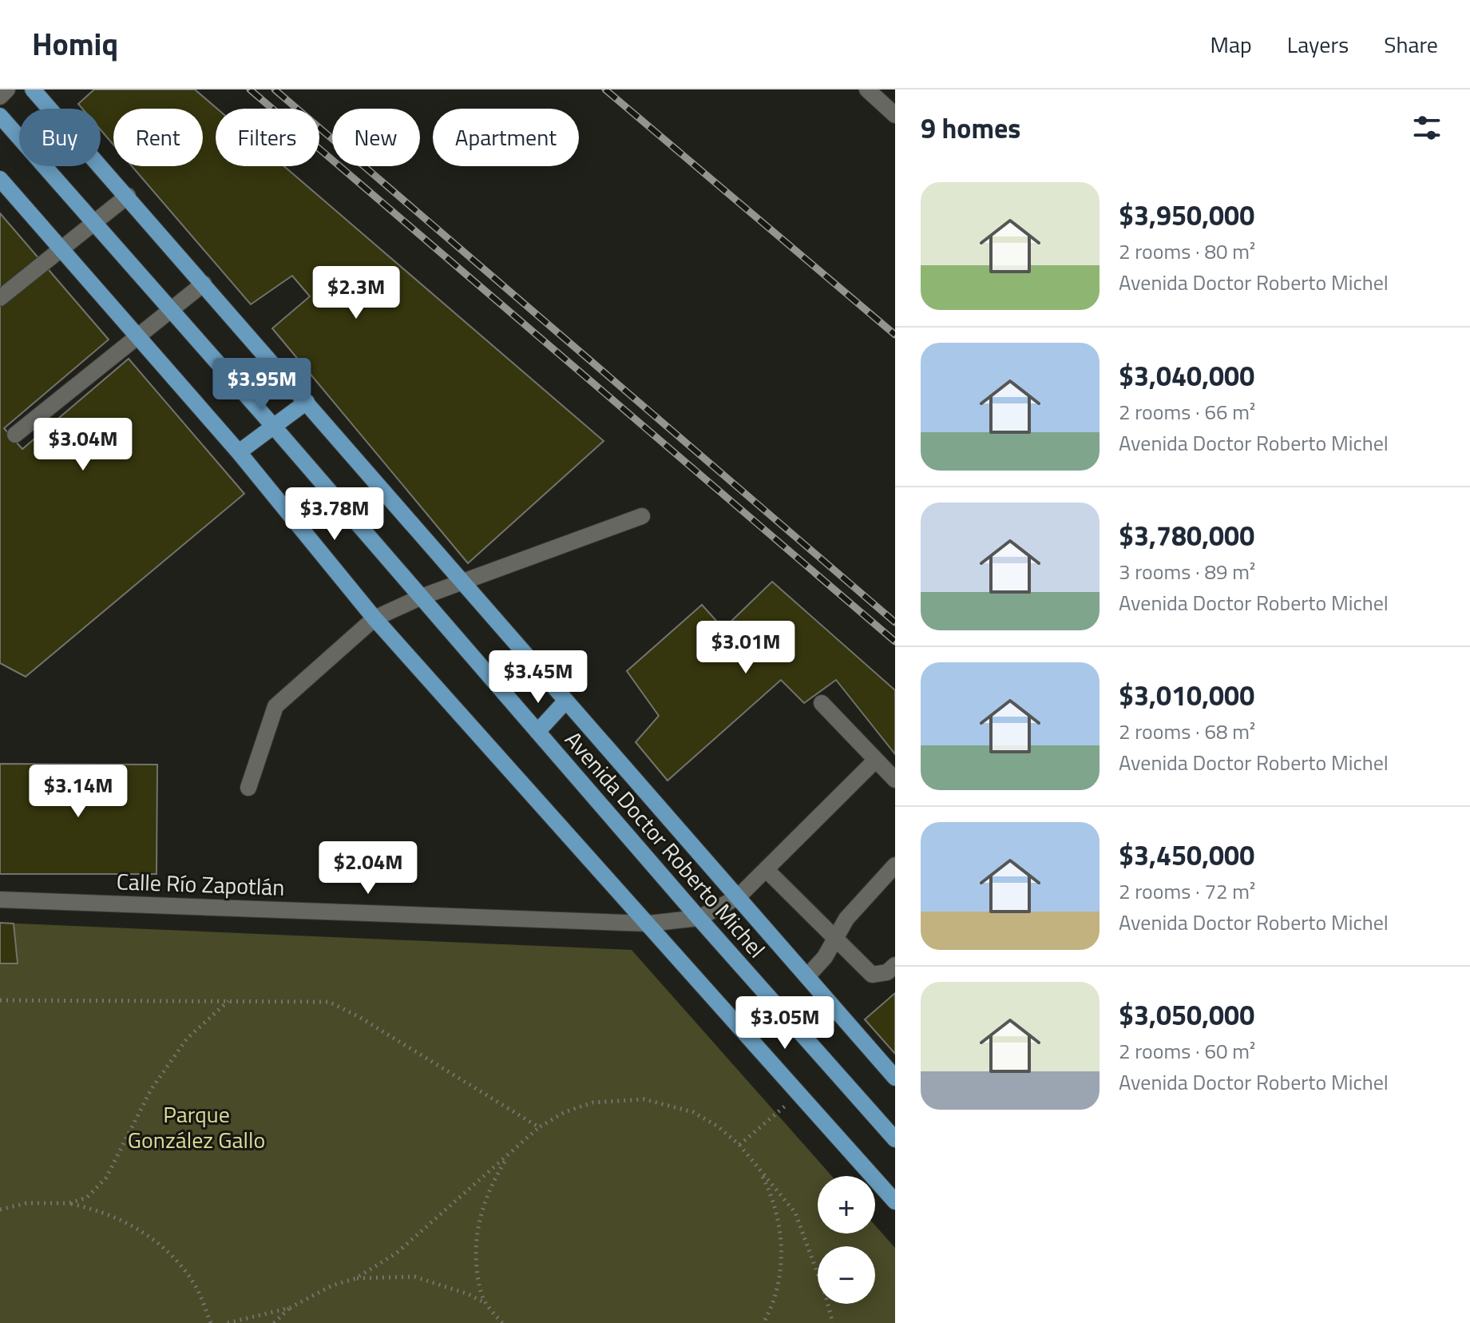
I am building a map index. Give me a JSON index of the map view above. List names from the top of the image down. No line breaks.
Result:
{"streets":{"main road":["Avenida Doctor Roberto Michel"],"street":["Calle Río Zapotlán"]},"crossings":[["Avenida Doctor Roberto Michel","Calle Río Zapotlán"]],"parks":["Parque González Gallo"],"page":{"header":"Homiq","nav":["Map","Layers","Share"],"heading":"9 homes","chip":["Buy","Rent","Filters","New","Apartment"],"list":[{"name":"$3,950,000","note":"2 rooms · 80 m² · Avenida Doctor Roberto Michel"},{"name":"$3,040,000","note":"2 rooms · 66 m² · Avenida Doctor Roberto Michel"},{"name":"$3,780,000","note":"3 rooms · 89 m² · Avenida Doctor Roberto Michel"},{"name":"$3,010,000","note":"2 rooms · 68 m² · Avenida Doctor Roberto Michel"},{"name":"$3,450,000","note":"2 rooms · 72 m² · Avenida Doctor Roberto Michel"},{"name":"$3,050,000","note":"2 rooms · 60 m² · Avenida Doctor Roberto Michel"}],"price":["$2.3M","$3.95M","$3.04M","$3.78M","$3.01M","$3.45M","$3.14M","$2.04M","$3.05M"],"map_buttons":["+","−"]}}
